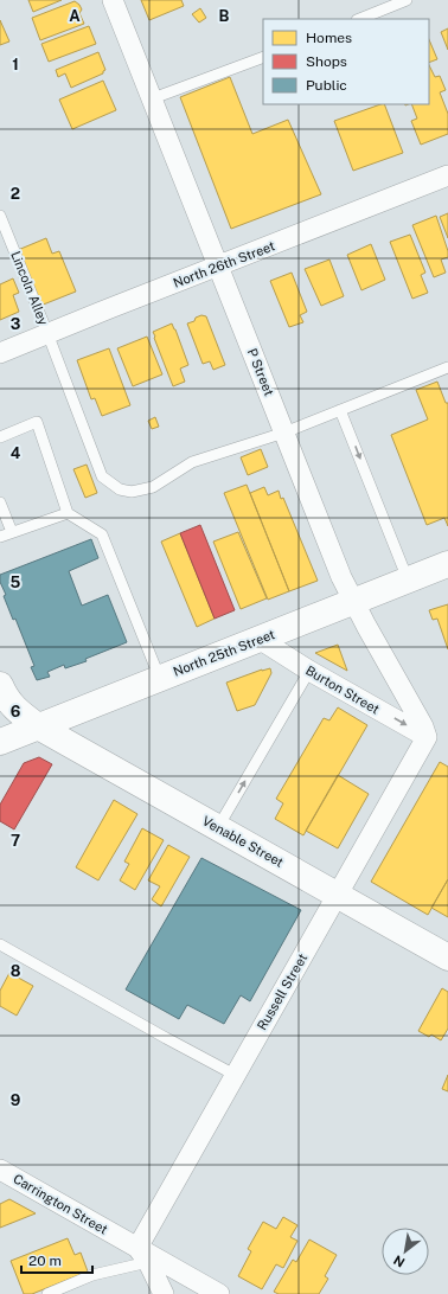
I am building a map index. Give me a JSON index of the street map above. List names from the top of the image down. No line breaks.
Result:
{"streets":{"street":["North 26th Street","P Street","North 25th Street","Burton Street","Venable Street","Russell Street","Carrington Street"],"lane":["Lincoln Alley"]},"crossings":[["North 26th Street","Lincoln Alley"],["North 26th Street","P Street"],["Lincoln Alley","P Street"],["P Street","North 25th Street"],["P Street","Burton Street"],["P Street","Russell Street"],["North 25th Street","Burton Street"],["North 25th Street","Venable Street"],["Burton Street","Russell Street"],["Venable Street","Russell Street"],["Russell Street","Carrington Street"]],"one_way":["Burton Street"],"legend":["Homes","Shops","Public"],"scale_bar":"20 m","north":"bottom left","grid":{"columns":["A","B"],"rows":["1","2","3","4","5","6","7","8","9"]}}
